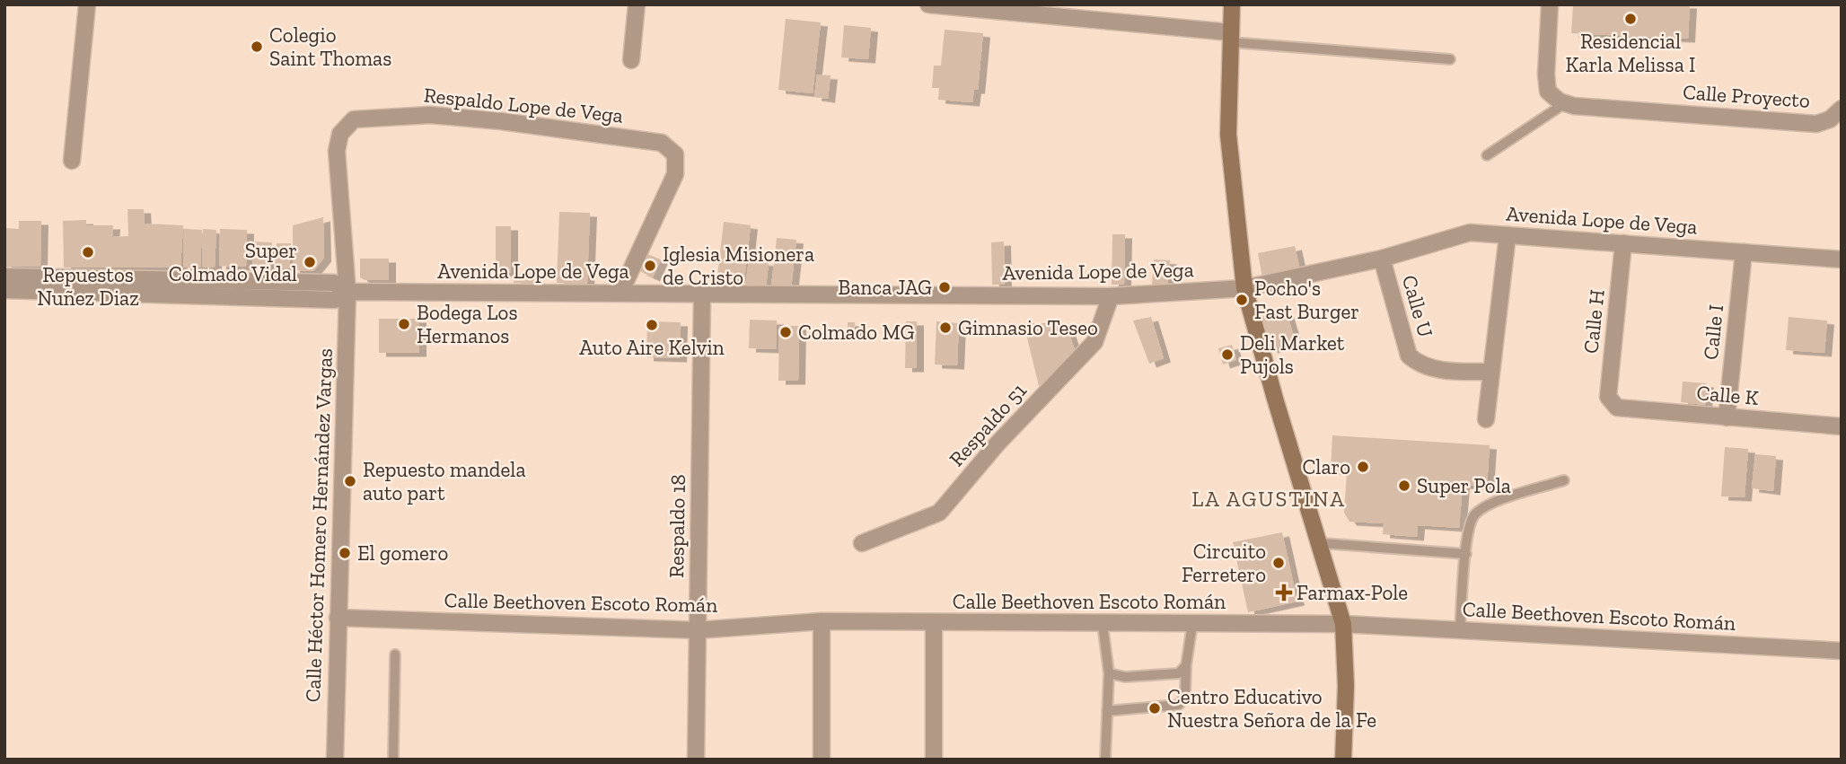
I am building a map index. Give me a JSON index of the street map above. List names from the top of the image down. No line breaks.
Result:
{"streets":{"street":["Calle Proyecto","Respaldo Lope de Vega","Avenida Lope de Vega","Calle U","Calle H","Calle I","Calle K","Respaldo 51","Calle Héctor Homero Hernández Vargas","Respaldo 18","Calle Beethoven Escoto Román"]},"crossings":[["Respaldo Lope de Vega","Avenida Lope de Vega"],["Respaldo Lope de Vega","Calle Héctor Homero Hernández Vargas"],["Avenida Lope de Vega","Calle U"],["Avenida Lope de Vega","Calle H"],["Avenida Lope de Vega","Calle I"],["Avenida Lope de Vega","Respaldo 51"],["Avenida Lope de Vega","Calle Héctor Homero Hernández Vargas"],["Avenida Lope de Vega","Respaldo 18"],["Calle H","Calle K"],["Calle I","Calle K"],["Calle Héctor Homero Hernández Vargas","Calle Beethoven Escoto Román"],["Respaldo 18","Calle Beethoven Escoto Román"]],"districts":["LA AGUSTINA"],"places":{"other":["Residencial Karla Melissa I","Colegio Saint Thomas","Repuestos Nuñez Diaz","Super Colmado Vidal","Iglesia Misionera de Cristo","Banca JAG","Pocho's Fast Burger","Bodega Los Hermanos","Auto Aire Kelvin","Gimnasio Teseo","Colmado MG","Deli Market Pujols","Claro","Repuesto mandela auto part","Super Pola","El gomero","Circuito Ferretero","Centro Educativo Nuestra Señora de la Fe"],"health":["Farmax-Pole"]}}
